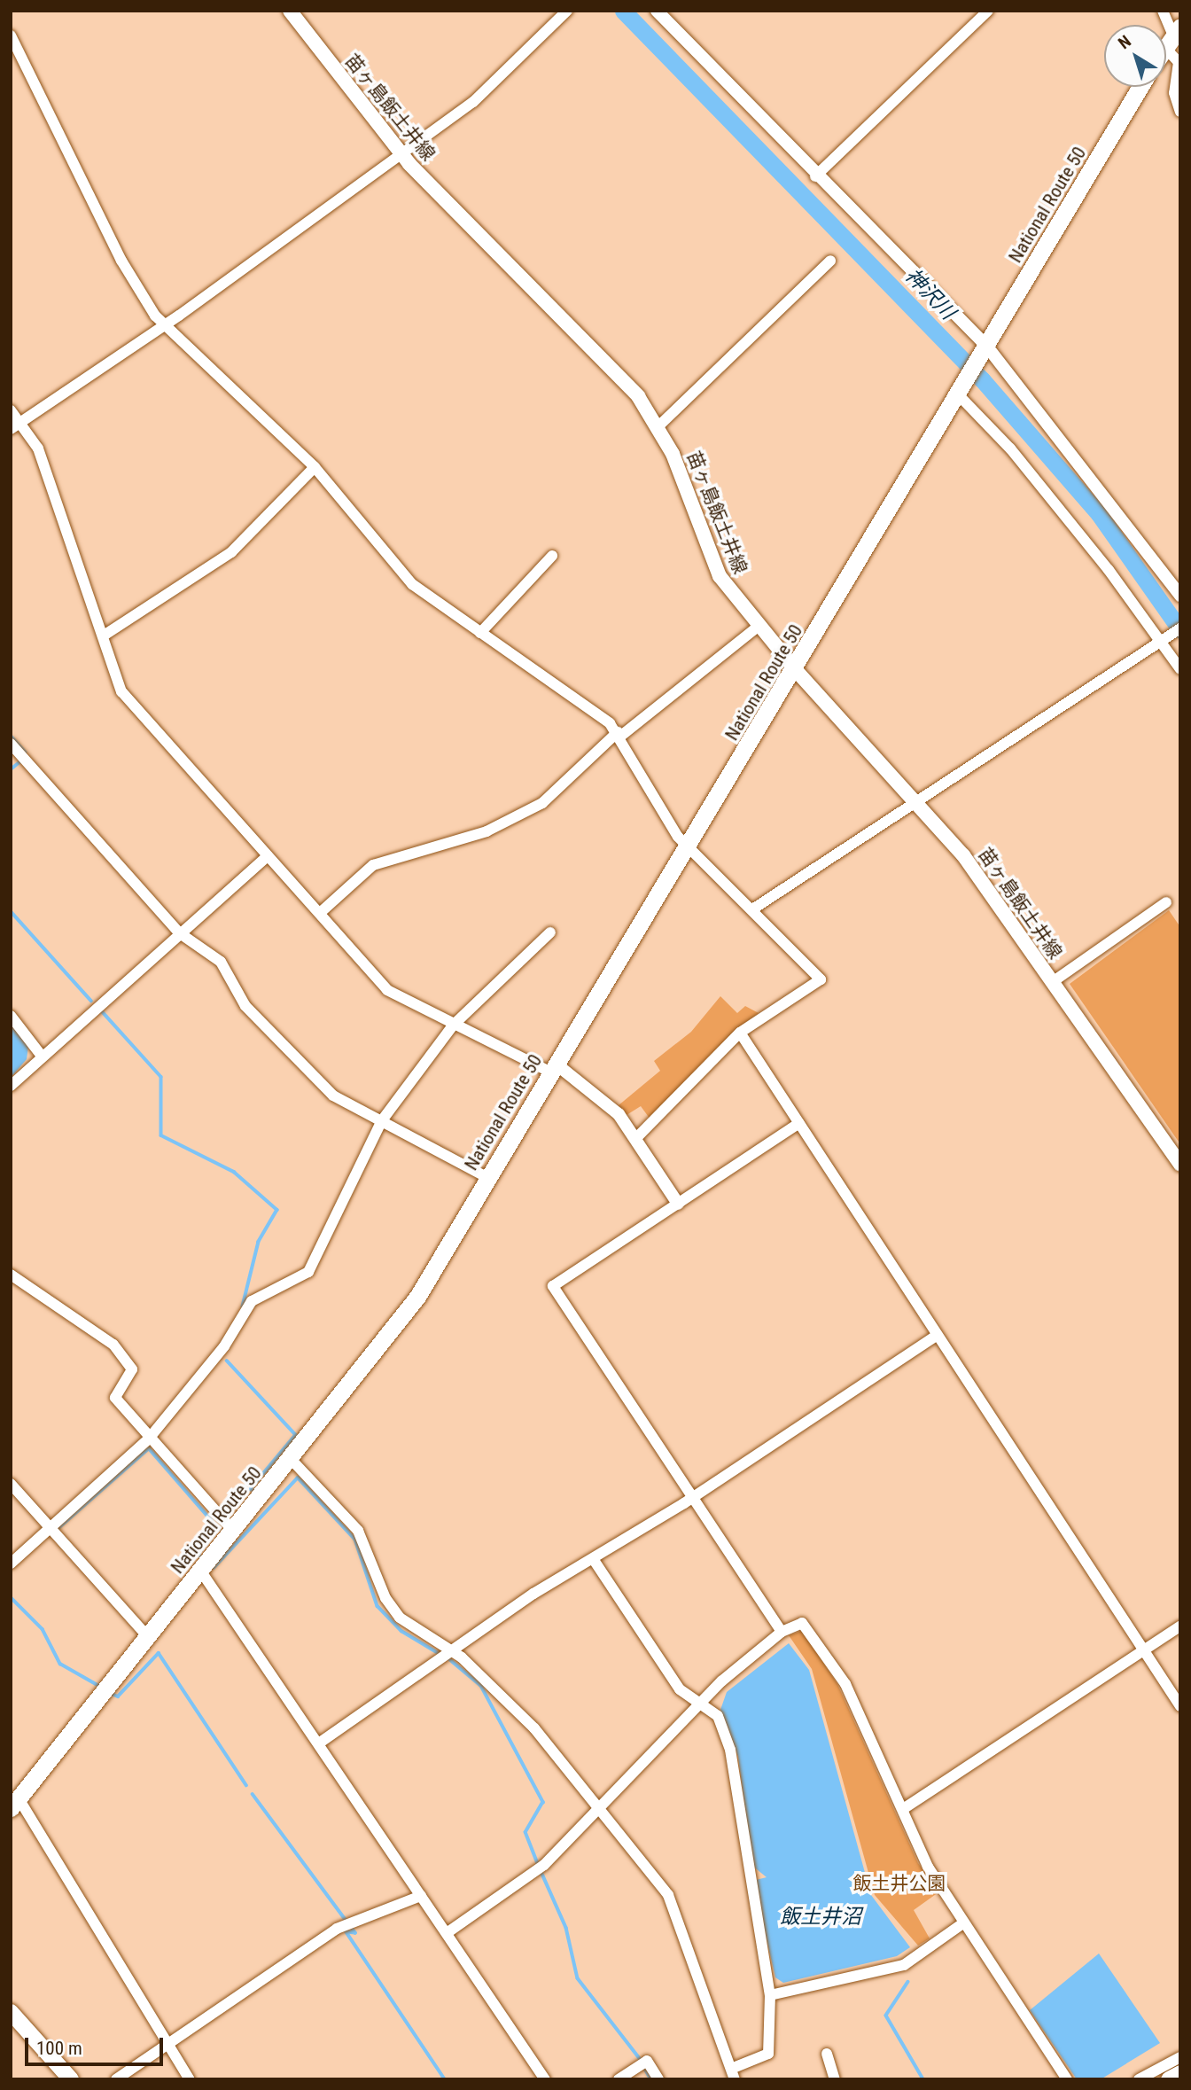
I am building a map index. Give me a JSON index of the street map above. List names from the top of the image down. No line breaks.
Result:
{"streets":{"highway":["National Route 50"],"main road":["苗ヶ島飯土井線"]},"crossings":[["苗ヶ島飯土井線","National Route 50"]],"water":["神沢川","飯土井沼"],"parks":["飯土井公園"],"scale_bar":"100 m","north":"top left"}
